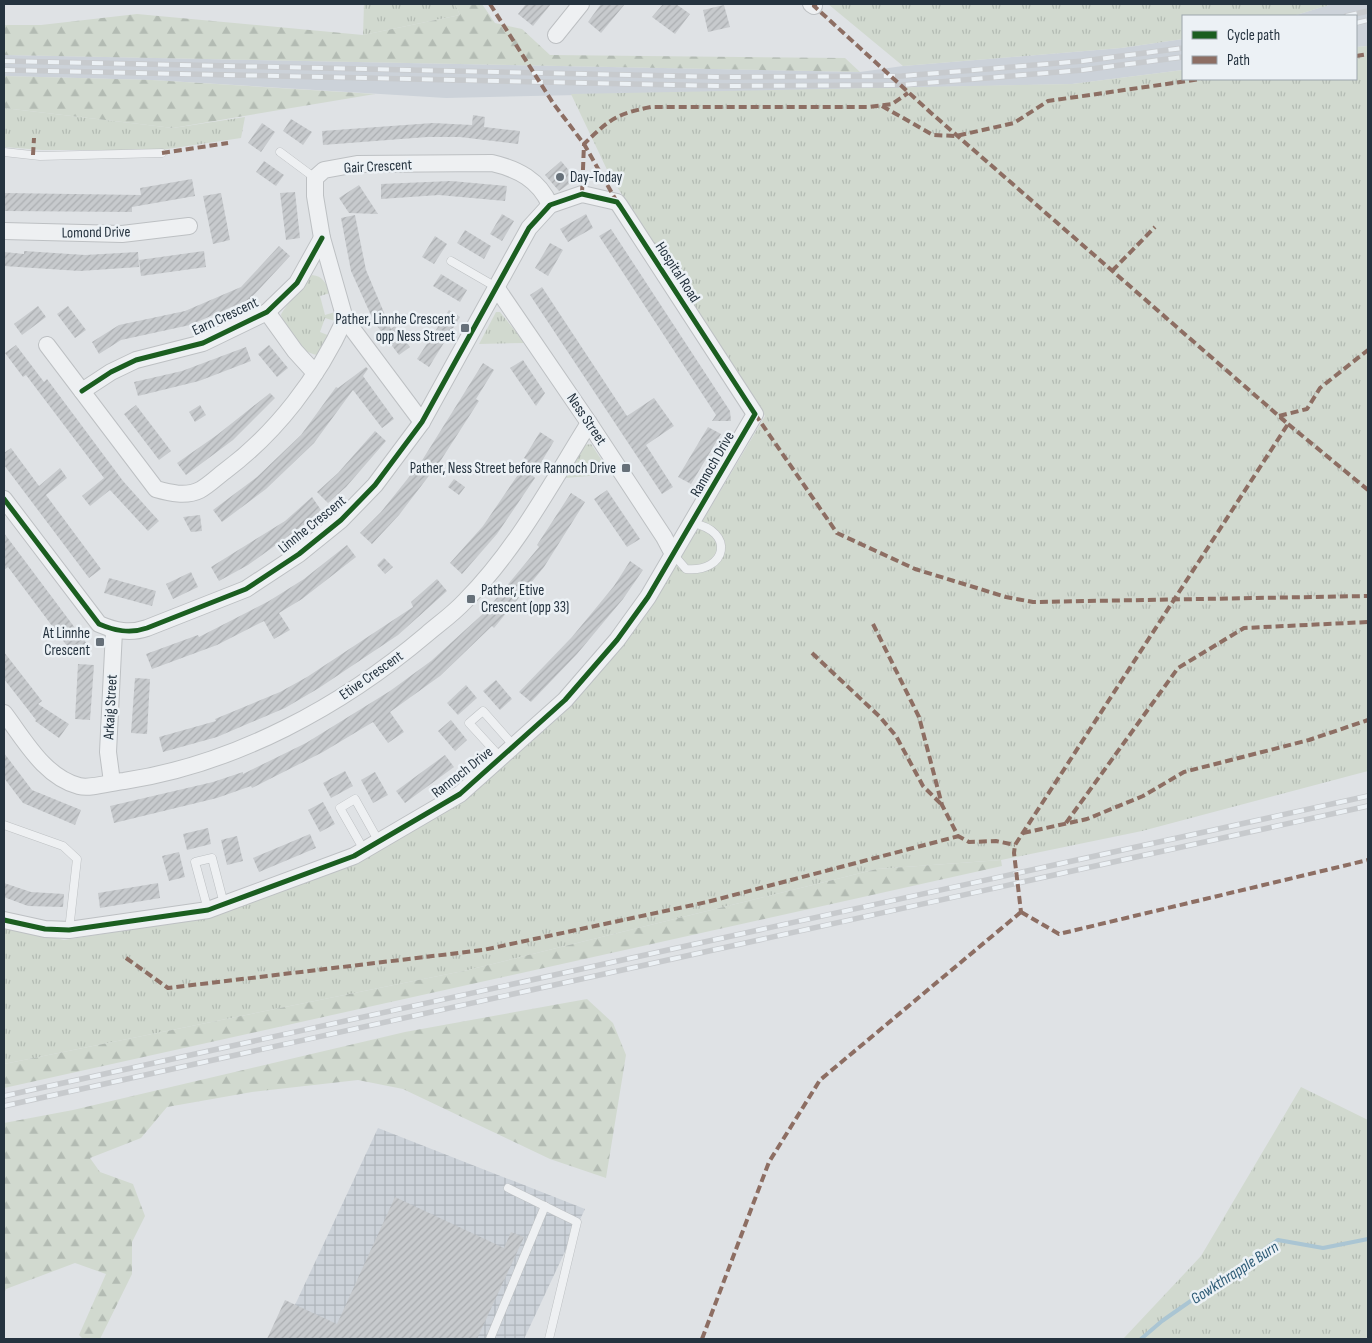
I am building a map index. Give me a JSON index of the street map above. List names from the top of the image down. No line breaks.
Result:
{"streets":{"street":["Gair Crescent","Lomond Drive","Hospital Road","Earn Crescent","Ness Street","Rannoch Drive","Linnhe Crescent","Etive Crescent","Arkaig Street"]},"crossings":[["Gair Crescent","Hospital Road"],["Gair Crescent","Linnhe Crescent"],["Hospital Road","Rannoch Drive"],["Hospital Road","Linnhe Crescent"],["Ness Street","Rannoch Drive"],["Ness Street","Linnhe Crescent"],["Ness Street","Etive Crescent"],["Linnhe Crescent","Arkaig Street"],["Etive Crescent","Arkaig Street"]],"water":["Gowkthrapple Burn"],"places":{"other":["Day-Today"],"transit":["Pather, Linnhe Crescent opp Ness Street","Pather, Ness Street before Rannoch Drive","Pather, Etive Crescent (opp 33)","At Linnhe Crescent"]},"legend":["Cycle path","Path"]}
